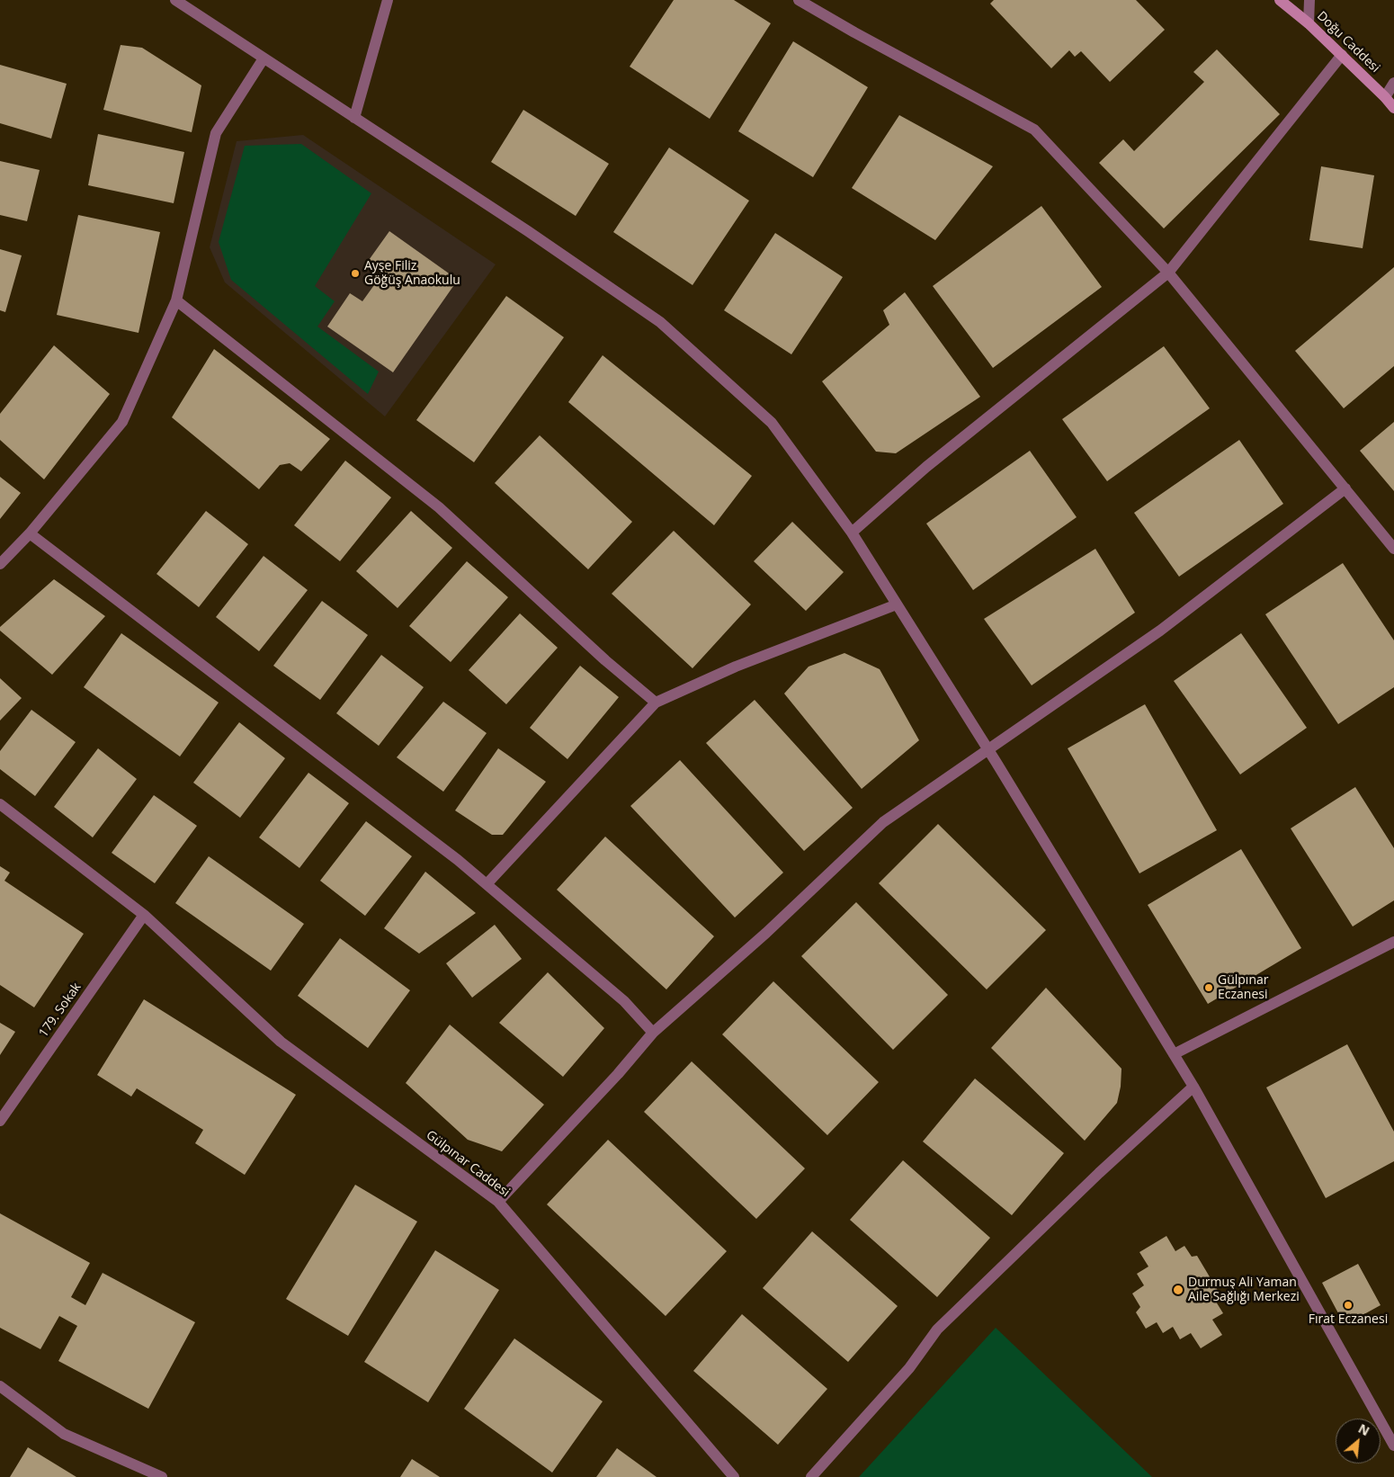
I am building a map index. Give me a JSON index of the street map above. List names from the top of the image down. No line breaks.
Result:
{"streets":{"street":["Doğu Caddesi","179. Sokak","Gülpınar Caddesi"]},"crossings":[["179. Sokak","Gülpınar Caddesi"]],"places":["Ayşe Filiz Göğüş Anaokulu","Gülpınar Eczanesi","Durmuş Ali Yaman Aile Sağlığı Merkezi","Fırat Eczanesi"],"north":"top right"}
